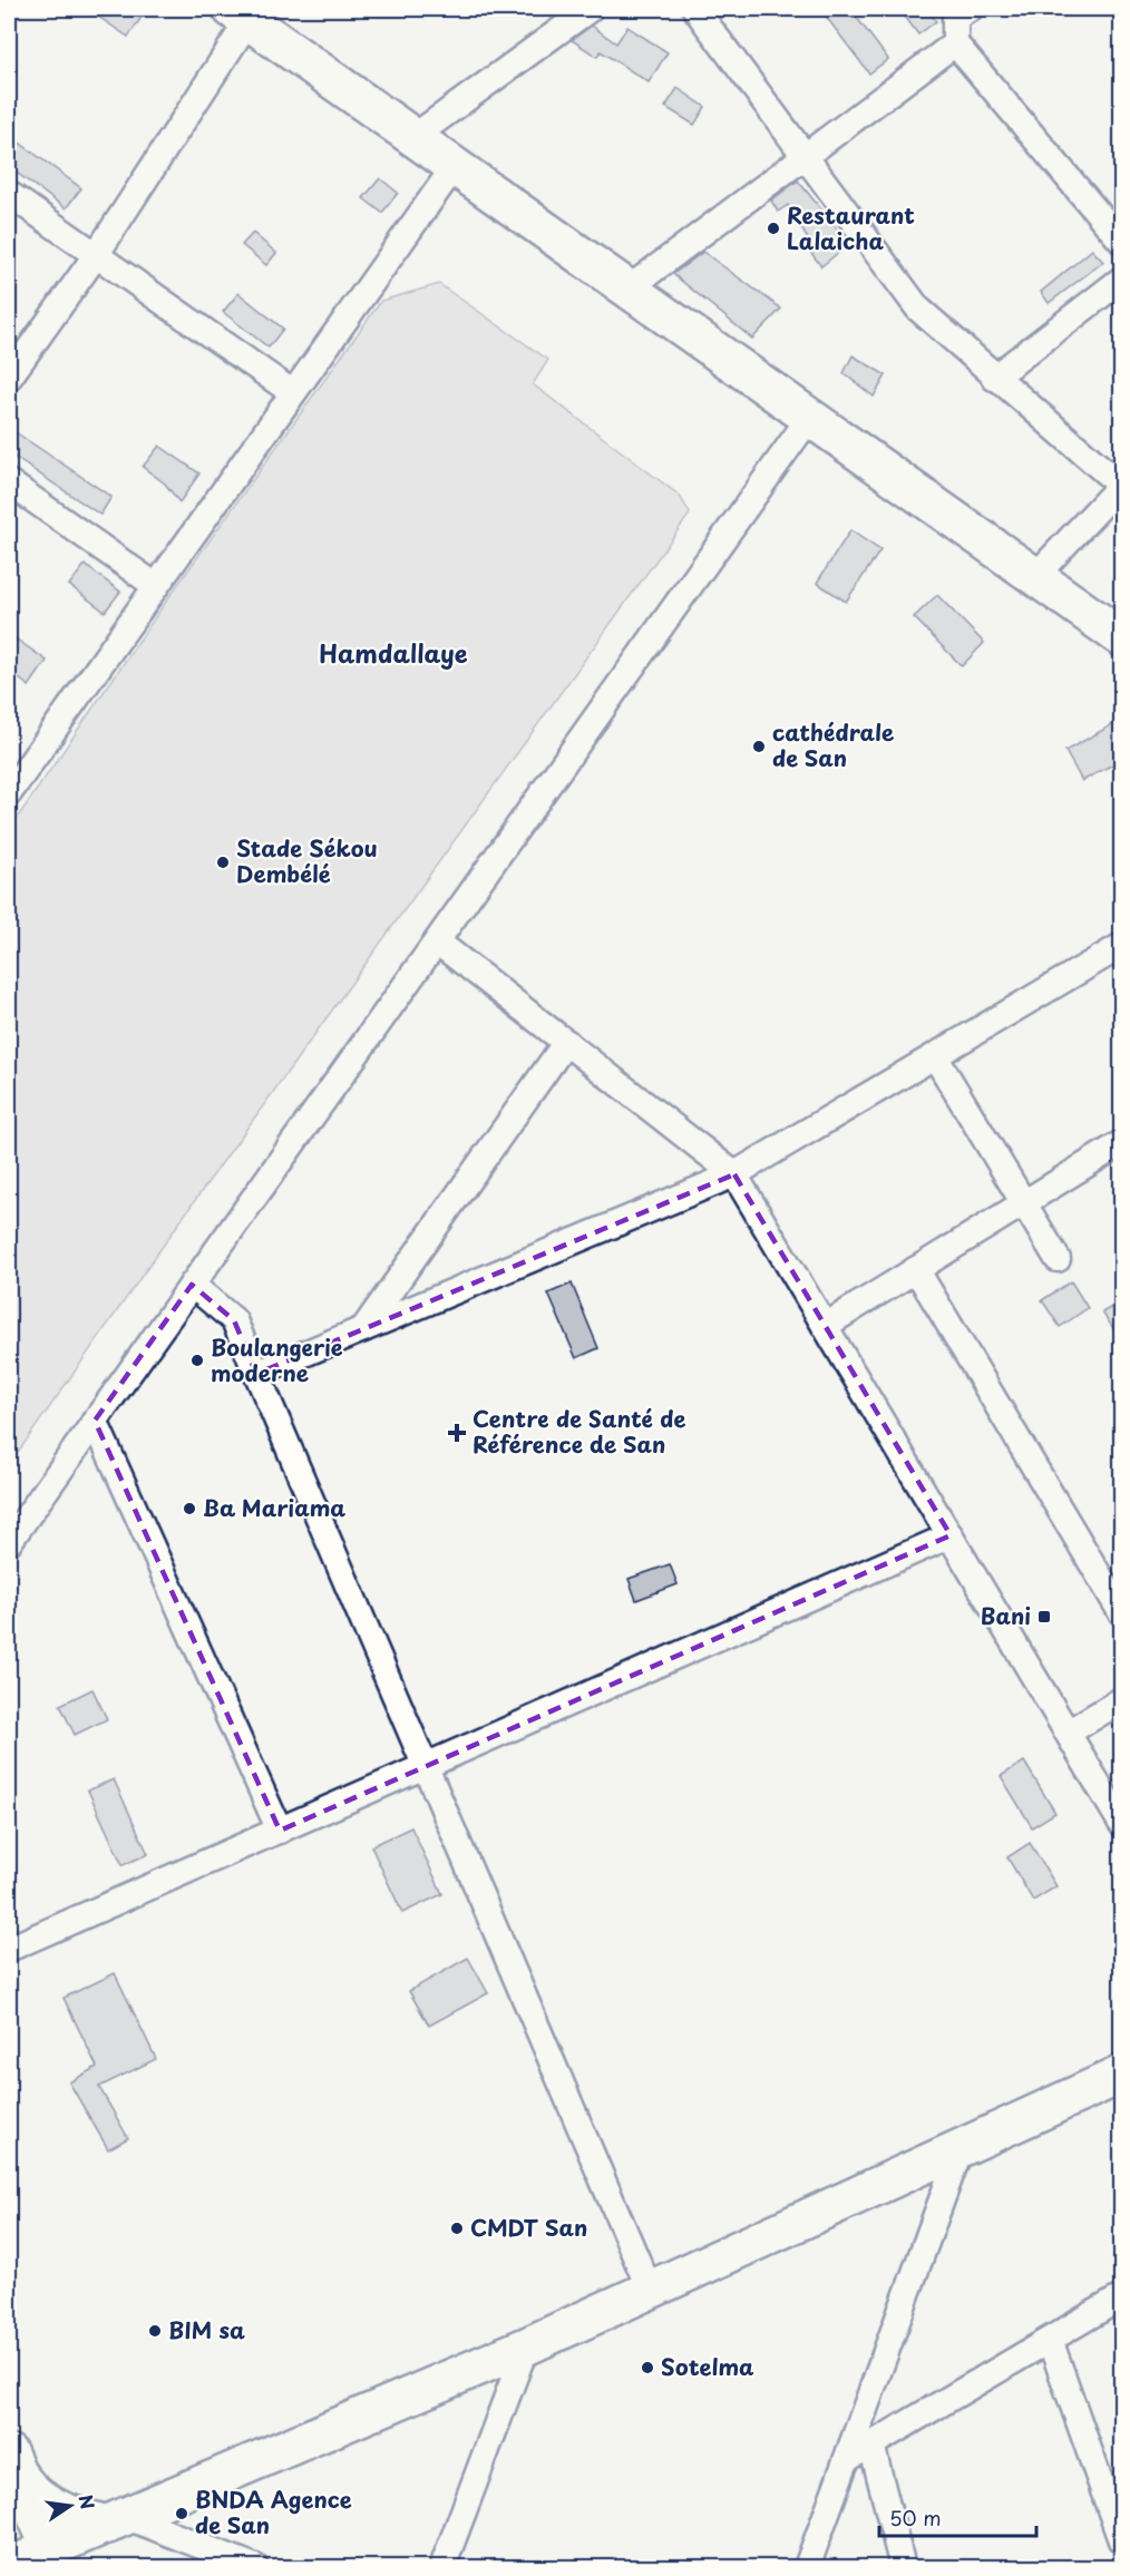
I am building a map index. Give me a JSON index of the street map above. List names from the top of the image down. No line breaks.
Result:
{"districts":["Hamdallaye"],"places":{"other":["Restaurant Lalaicha","cathédrale de San","Stade Sékou Dembélé","Boulangerie moderne","Ba Mariama","CMDT San","BIM sa","Sotelma","BNDA Agence de San"],"health":["Centre de Santé de Référence de San"],"transit":["Bani"]},"scale_bar":"50 m","north":"right"}
